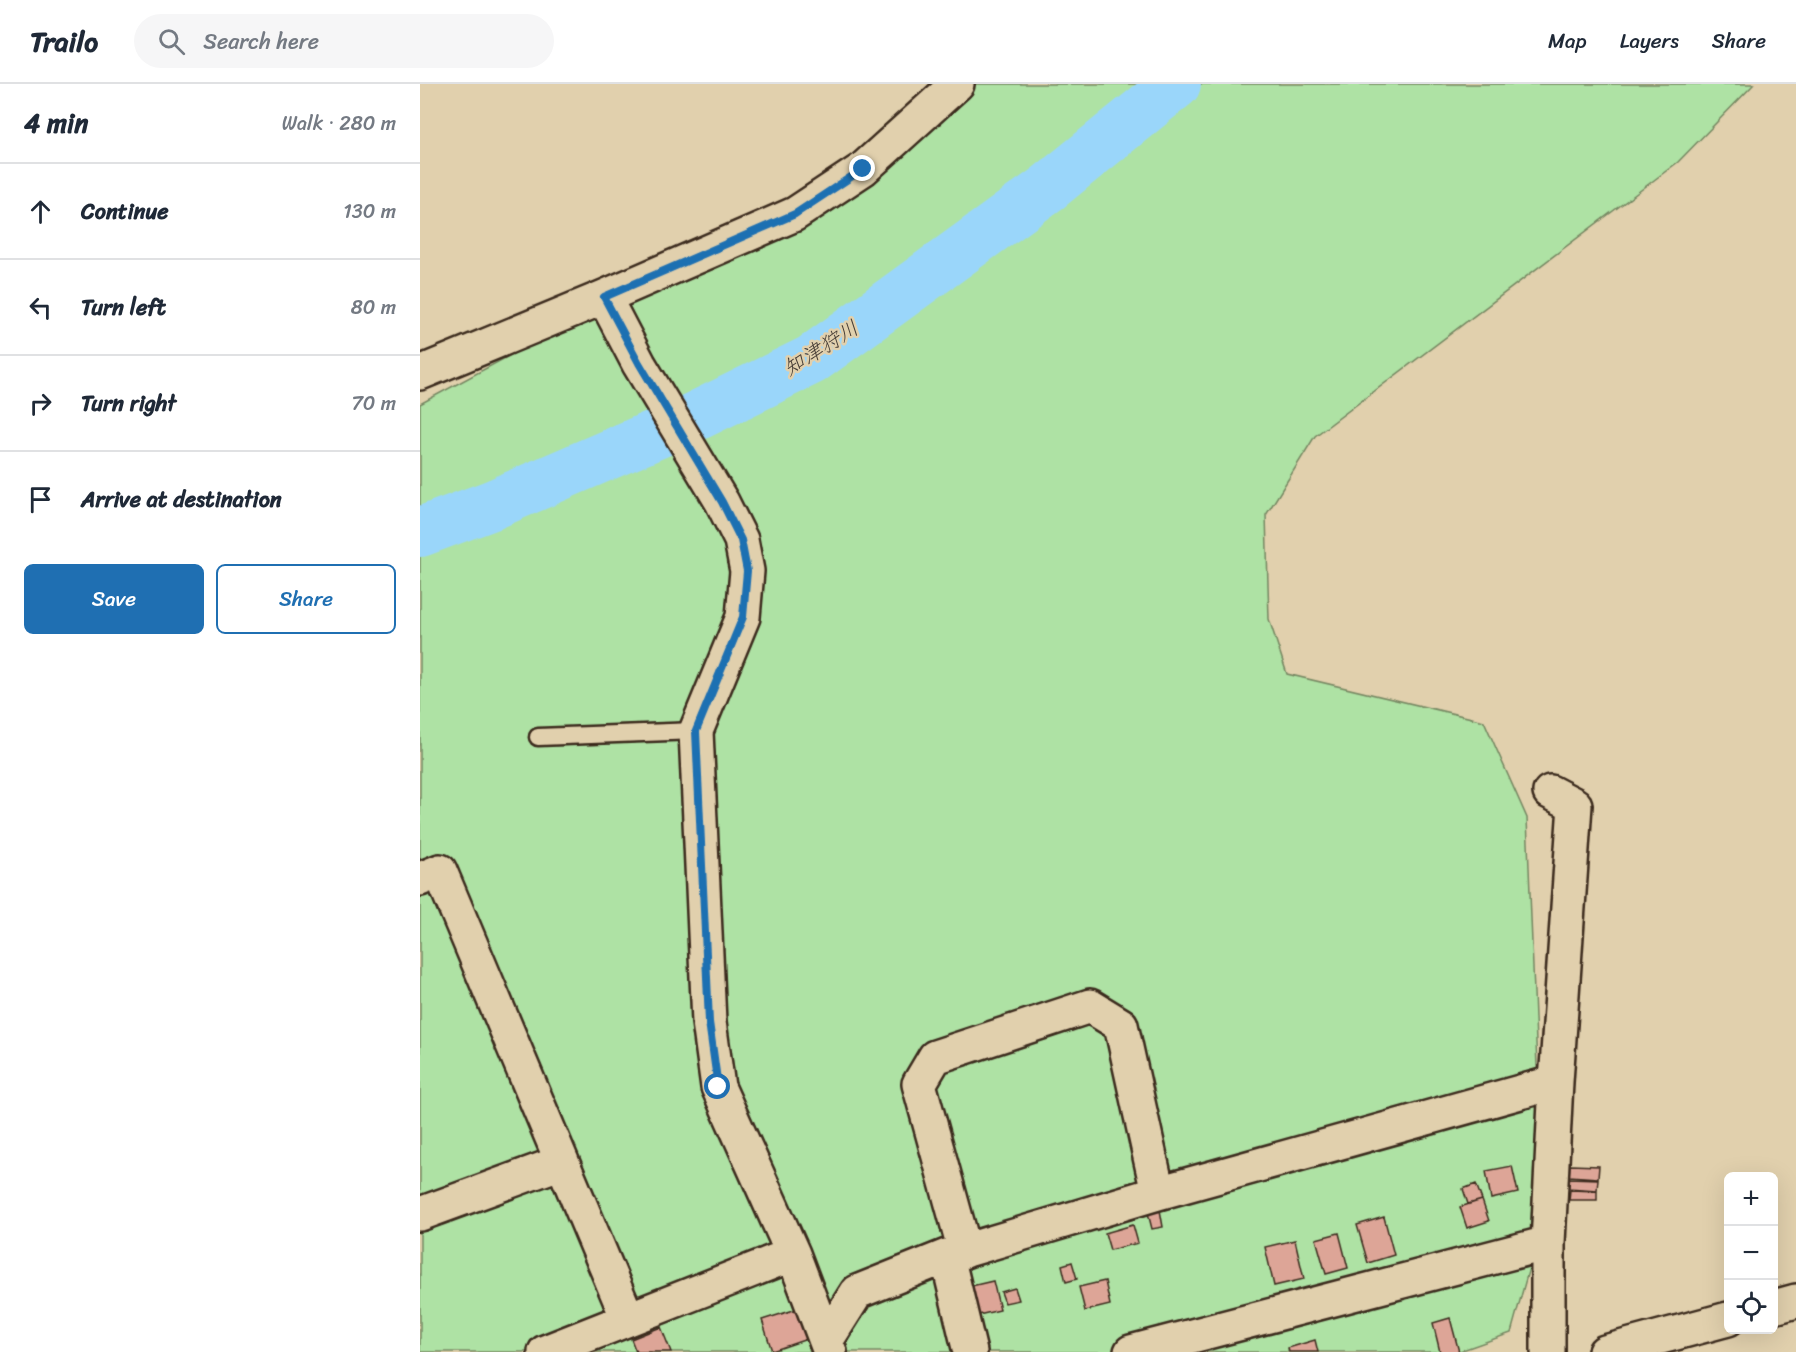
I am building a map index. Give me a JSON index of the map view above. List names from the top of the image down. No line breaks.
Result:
{"water":["知津狩川"],"page":{"header":"Trailo","search":"Search here","nav":["Map","Layers","Share"],"heading":["4 min","Walk · 280 m"],"list":[["Continue","130 m"],["Turn left","80 m"],["Turn right","70 m"],"Arrive at destination"],"buttons":["Save","Share"],"map_buttons":["+","−"]}}
